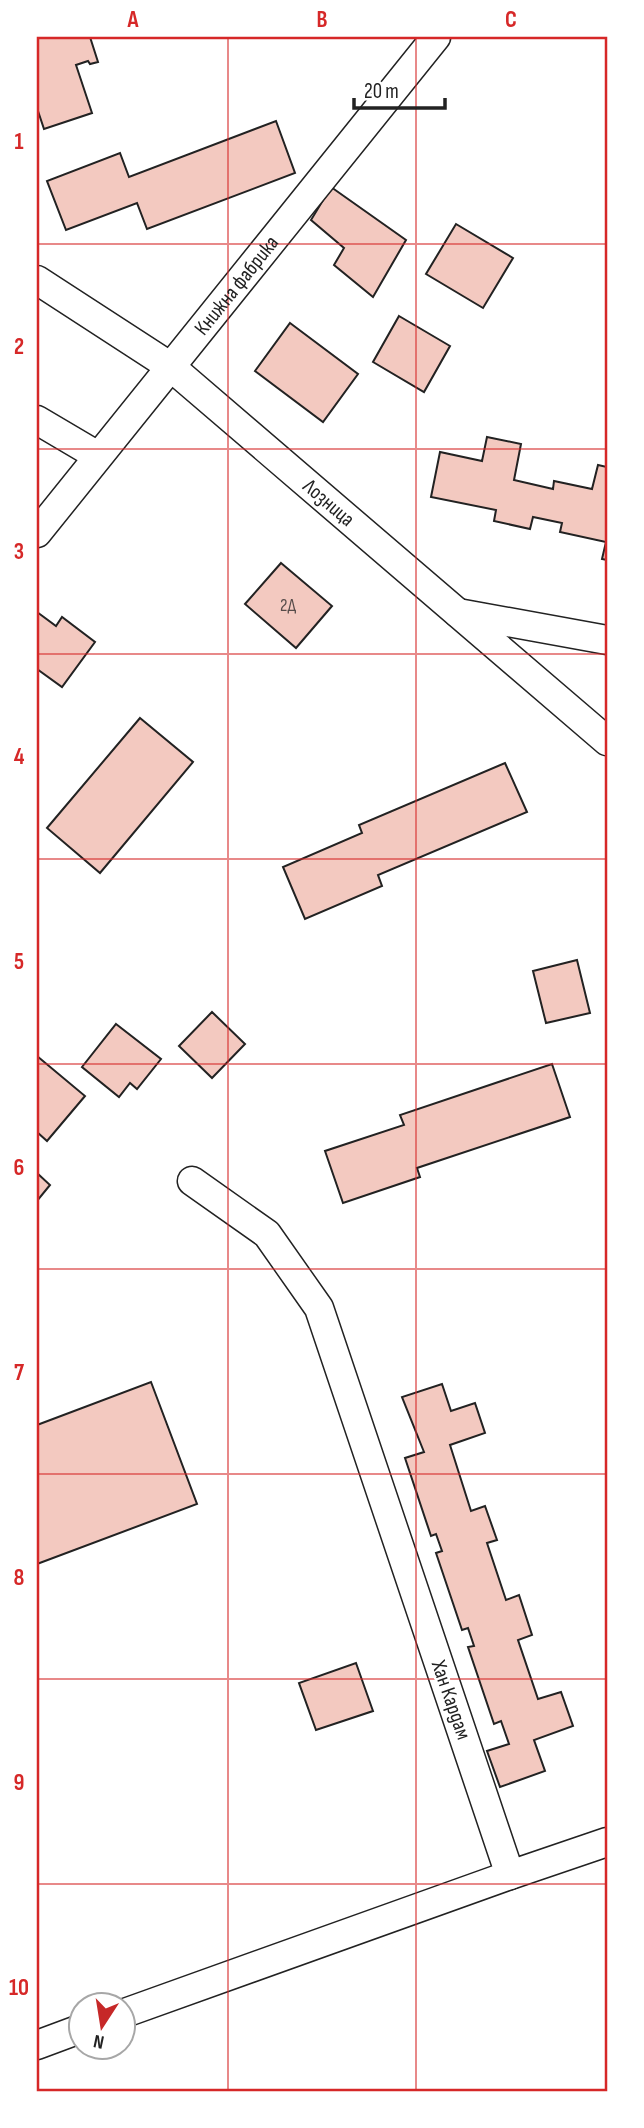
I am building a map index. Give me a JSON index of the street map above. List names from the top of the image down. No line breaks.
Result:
{"streets":{"street":["Книжна фабрика","Лозница","Хан Кардам"]},"crossings":[["Книжна фабрика","Лозница"]],"house_numbers":["2Д"],"scale_bar":"20 m","north":"bottom","grid":{"columns":["A","B","C"],"rows":["1","2","3","4","5","6","7","8","9","10"]}}
